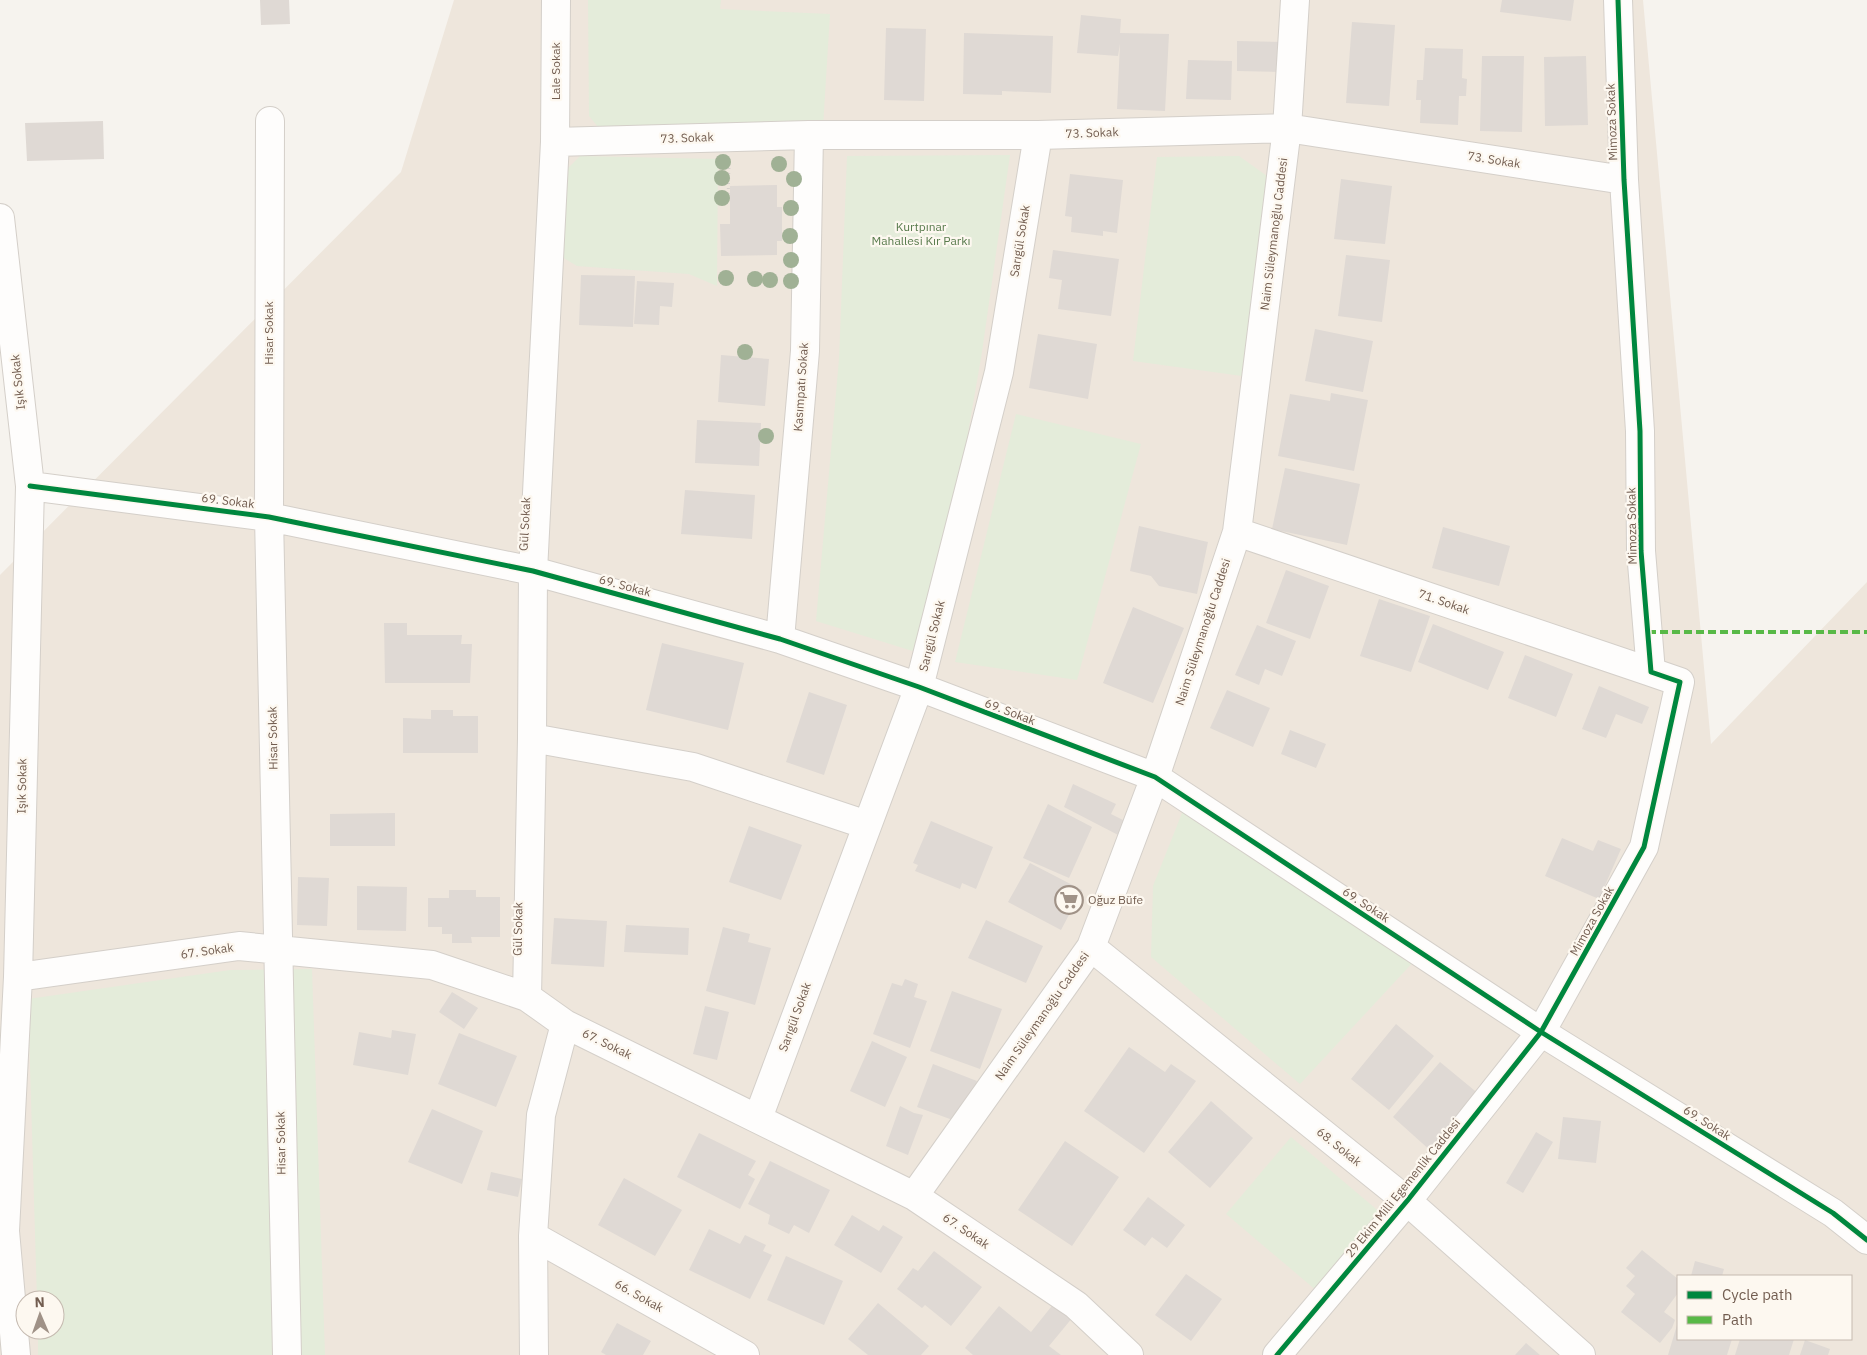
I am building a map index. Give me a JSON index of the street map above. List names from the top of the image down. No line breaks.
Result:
{"streets":{"street":["Lale Sokak","Mimoza Sokak","73. Sokak","Naim Süleymanoğlu Caddesi","Sarıgül Sokak","Hisar Sokak","Işık Sokak","Kasımpatı Sokak","69. Sokak","Gül Sokak","71. Sokak","67. Sokak","68. Sokak","29 Ekim Milli Egemenlik Caddesi","66. Sokak"]},"crossings":[["Lale Sokak","73. Sokak"],["Lale Sokak","Gül Sokak"],["Mimoza Sokak","73. Sokak"],["Mimoza Sokak","69. Sokak"],["Mimoza Sokak","71. Sokak"],["Mimoza Sokak","29 Ekim Milli Egemenlik Caddesi"],["73. Sokak","Naim Süleymanoğlu Caddesi"],["73. Sokak","Sarıgül Sokak"],["73. Sokak","Kasımpatı Sokak"],["73. Sokak","Gül Sokak"],["Naim Süleymanoğlu Caddesi","69. Sokak"],["Naim Süleymanoğlu Caddesi","71. Sokak"],["Naim Süleymanoğlu Caddesi","67. Sokak"],["Naim Süleymanoğlu Caddesi","68. Sokak"],["Sarıgül Sokak","69. Sokak"],["Sarıgül Sokak","67. Sokak"],["Hisar Sokak","69. Sokak"],["Hisar Sokak","67. Sokak"],["Işık Sokak","69. Sokak"],["Işık Sokak","67. Sokak"],["Kasımpatı Sokak","69. Sokak"],["69. Sokak","Gül Sokak"],["69. Sokak","29 Ekim Milli Egemenlik Caddesi"],["Gül Sokak","67. Sokak"],["68. Sokak","29 Ekim Milli Egemenlik Caddesi"]],"parks":["Kurtpınar Mahallesi Kır Parkı"],"places":{"supermarket":["Oğuz Büfe"]},"legend":["Cycle path","Path"],"north":"top"}
